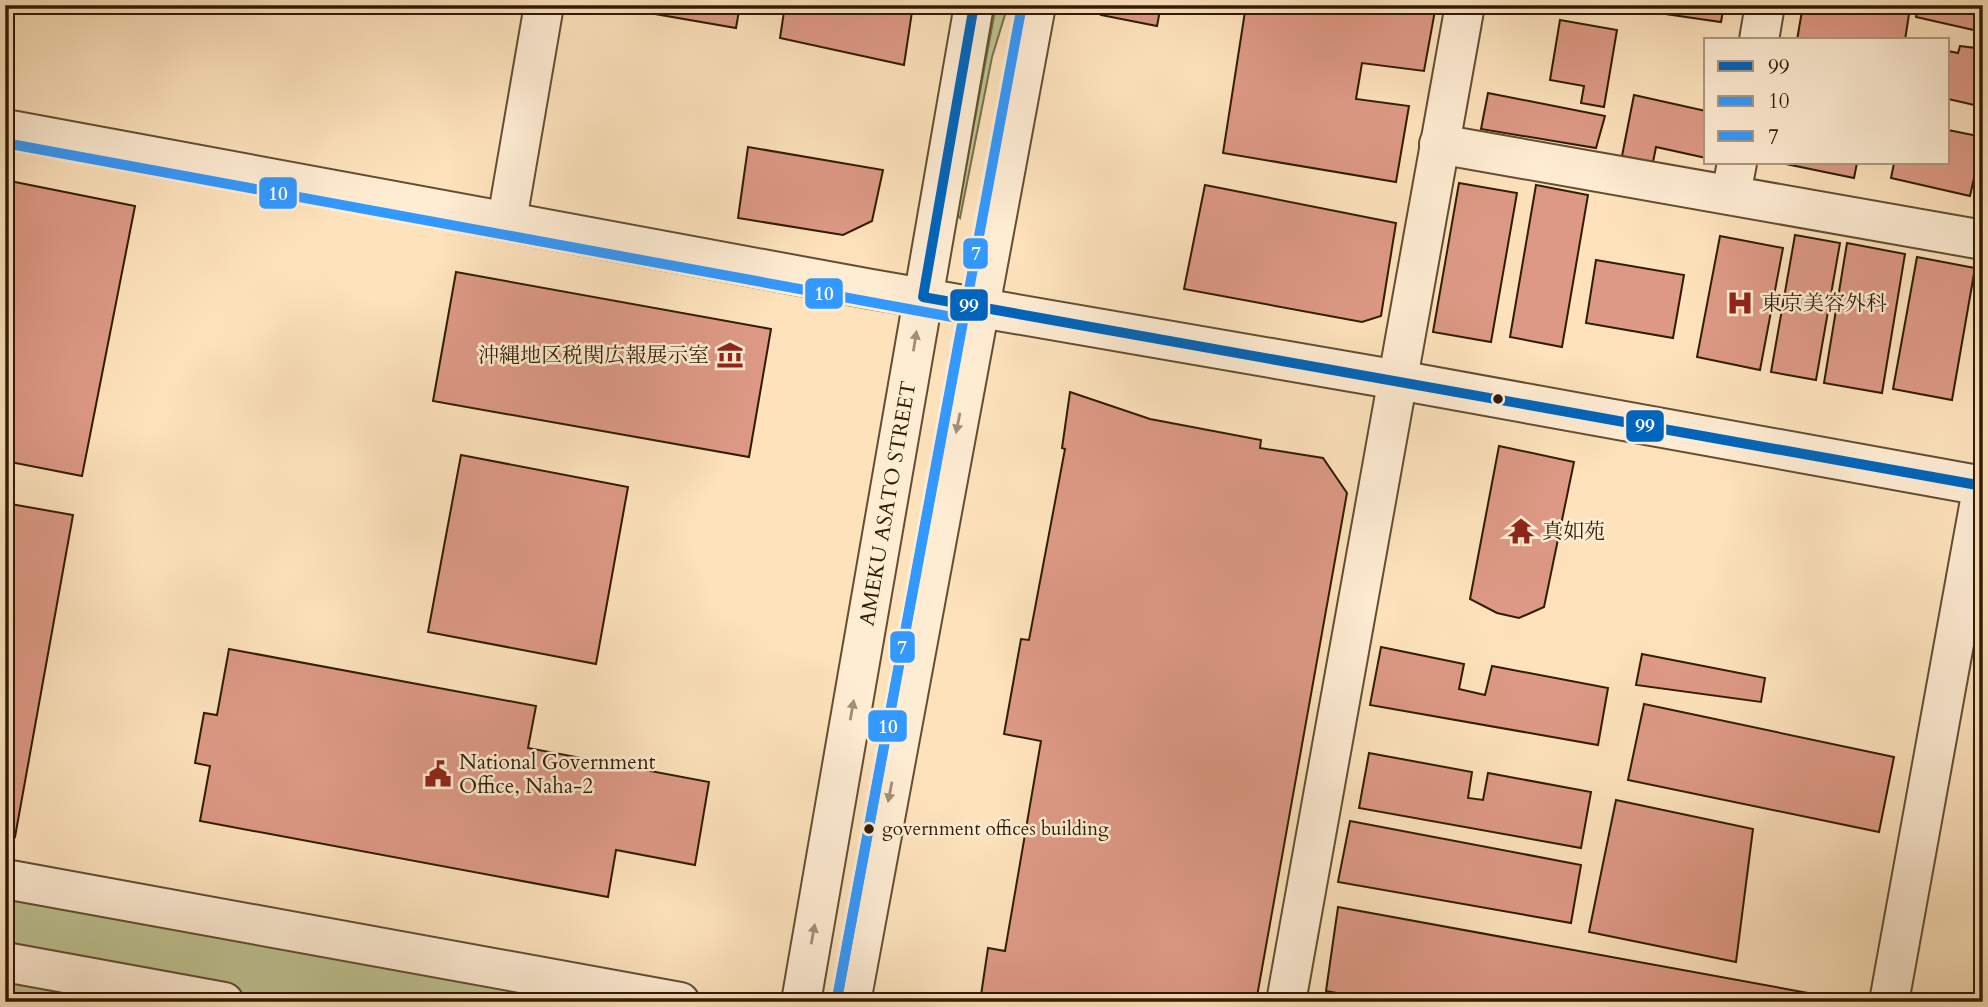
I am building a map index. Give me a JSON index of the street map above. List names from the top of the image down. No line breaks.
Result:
{"streets":{"street":["AMEKU ASATO STREET"]},"places":{"hospital":["東京美容外科"],"museum":["沖縄地区税関広報展示室"],"temple":["真如苑"],"public building":["National Government Office, Naha-2"],"other":["government offices building"]},"lines":["transit line 99","transit line 7","transit line 10"],"legend":["99","10","7"]}
